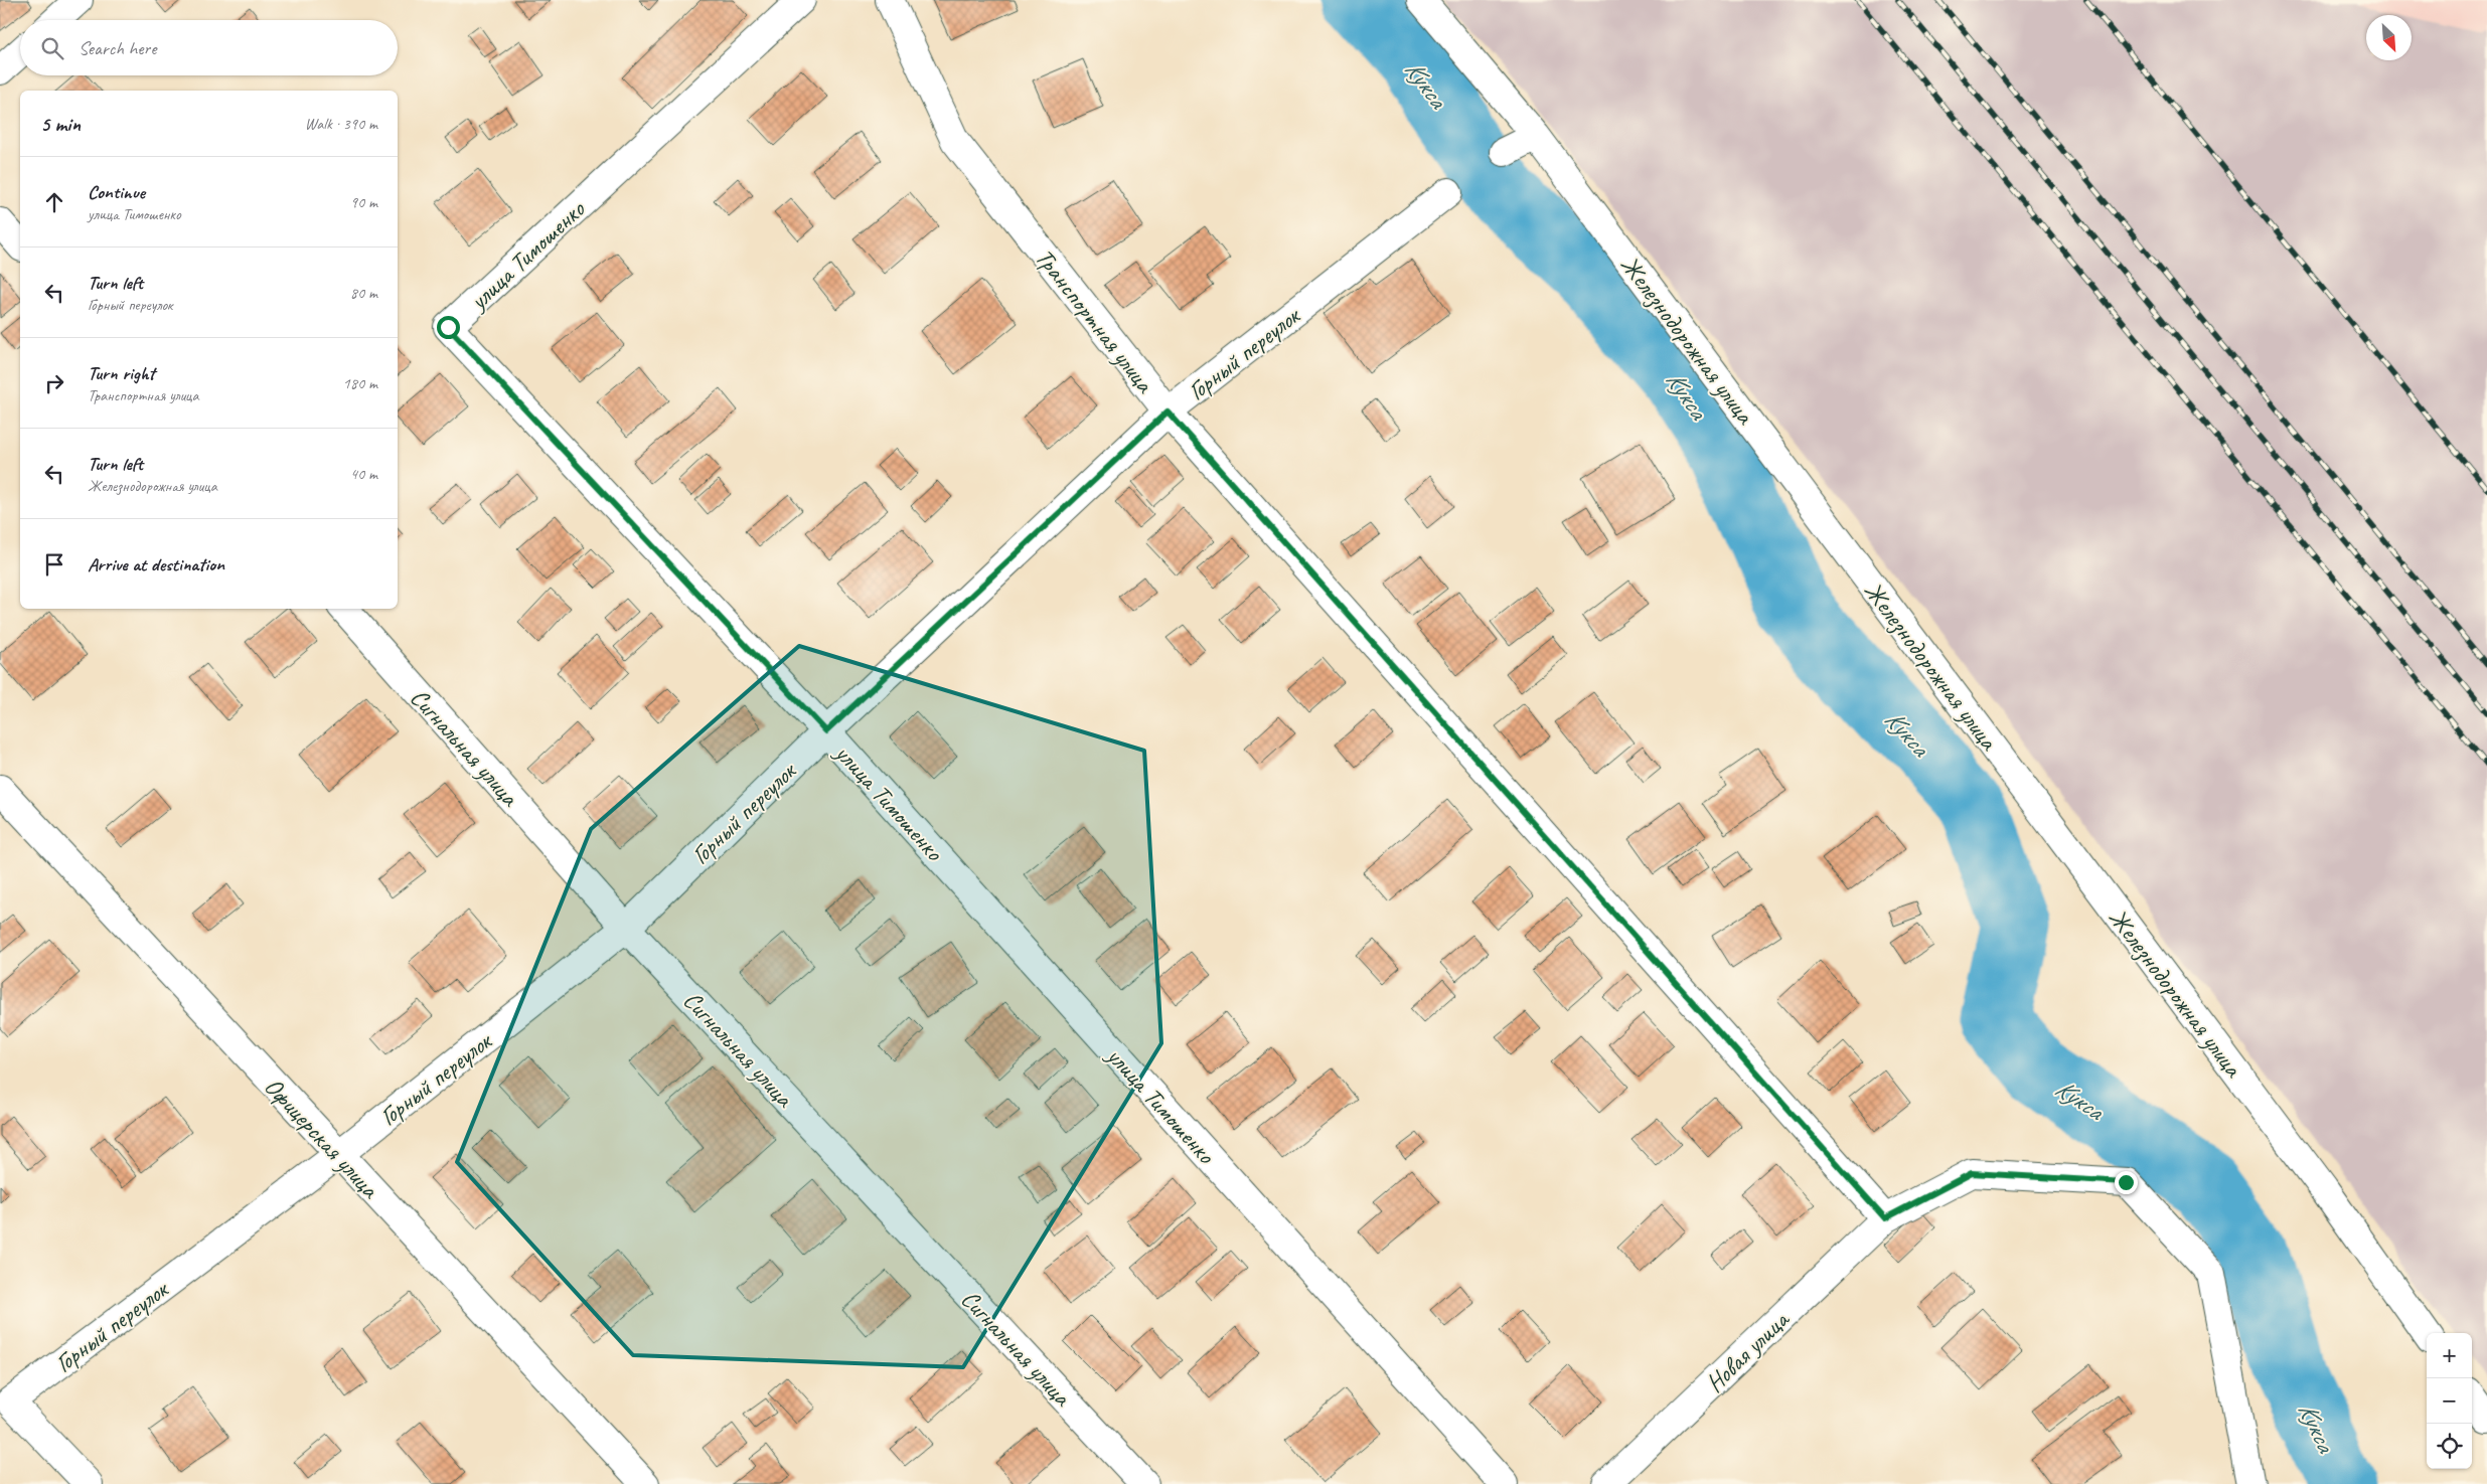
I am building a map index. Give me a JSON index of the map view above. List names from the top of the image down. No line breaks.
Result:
{"streets":{"street":["улица Тимошенко","Транспортная улица","Железнодорожная улица","Горный переулок","Сигнальная улица","Офицерская улица","Новая улица"]},"crossings":[["улица Тимошенко","Горный переулок"],["Транспортная улица","Горный переулок"],["Транспортная улица","Новая улица"],["Горный переулок","Сигнальная улица"],["Горный переулок","Офицерская улица"]],"water":["Кукса"],"north":"bottom right","page":{"search":"Search here","heading":["5 min","Walk · 390 m"],"list":[["Continue","улица Тимошенко","90 m"],["Turn left","Горный переулок","80 m"],["Turn right","Транспортная улица","180 m"],["Turn left","Железнодорожная улица","40 m"],"Arrive at destination"],"map_buttons":["+","−"]}}
